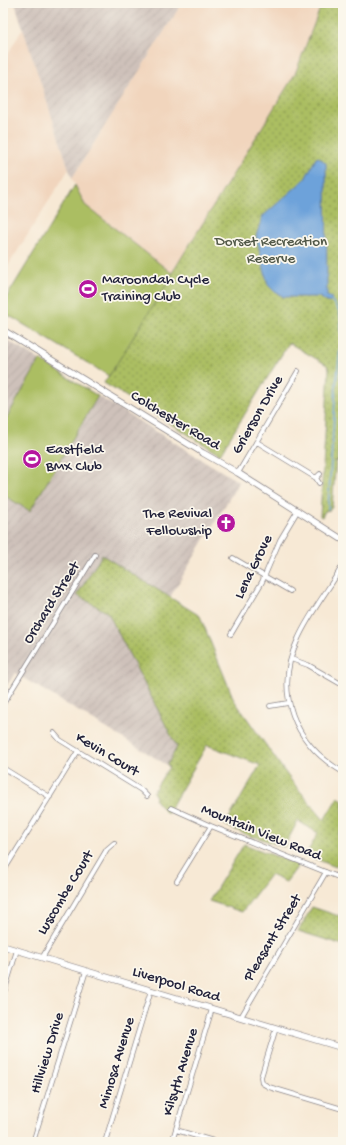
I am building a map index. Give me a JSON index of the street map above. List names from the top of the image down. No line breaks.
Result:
{"streets":{"main road":["Colchester Road","Liverpool Road"],"street":["Grierson Drive","Lena Grove","Orchard Street","Kevin Court","Mountain View Road","Luscombe Court","Pleasant Street","Hillview Drive","Mimosa Avenue","Kilsyth Avenue"]},"crossings":[["Grierson Drive","Colchester Road"],["Colchester Road","Lena Grove"],["Mountain View Road","Pleasant Street"],["Luscombe Court","Liverpool Road"],["Pleasant Street","Liverpool Road"],["Liverpool Road","Hillview Drive"],["Liverpool Road","Mimosa Avenue"],["Liverpool Road","Kilsyth Avenue"]],"parks":["Dorset Recreation Reserve"],"places":{"sports":["Maroondah Cycle Training Club","Eastfield BMX Club"],"church":["The Revival Fellowship"]}}
